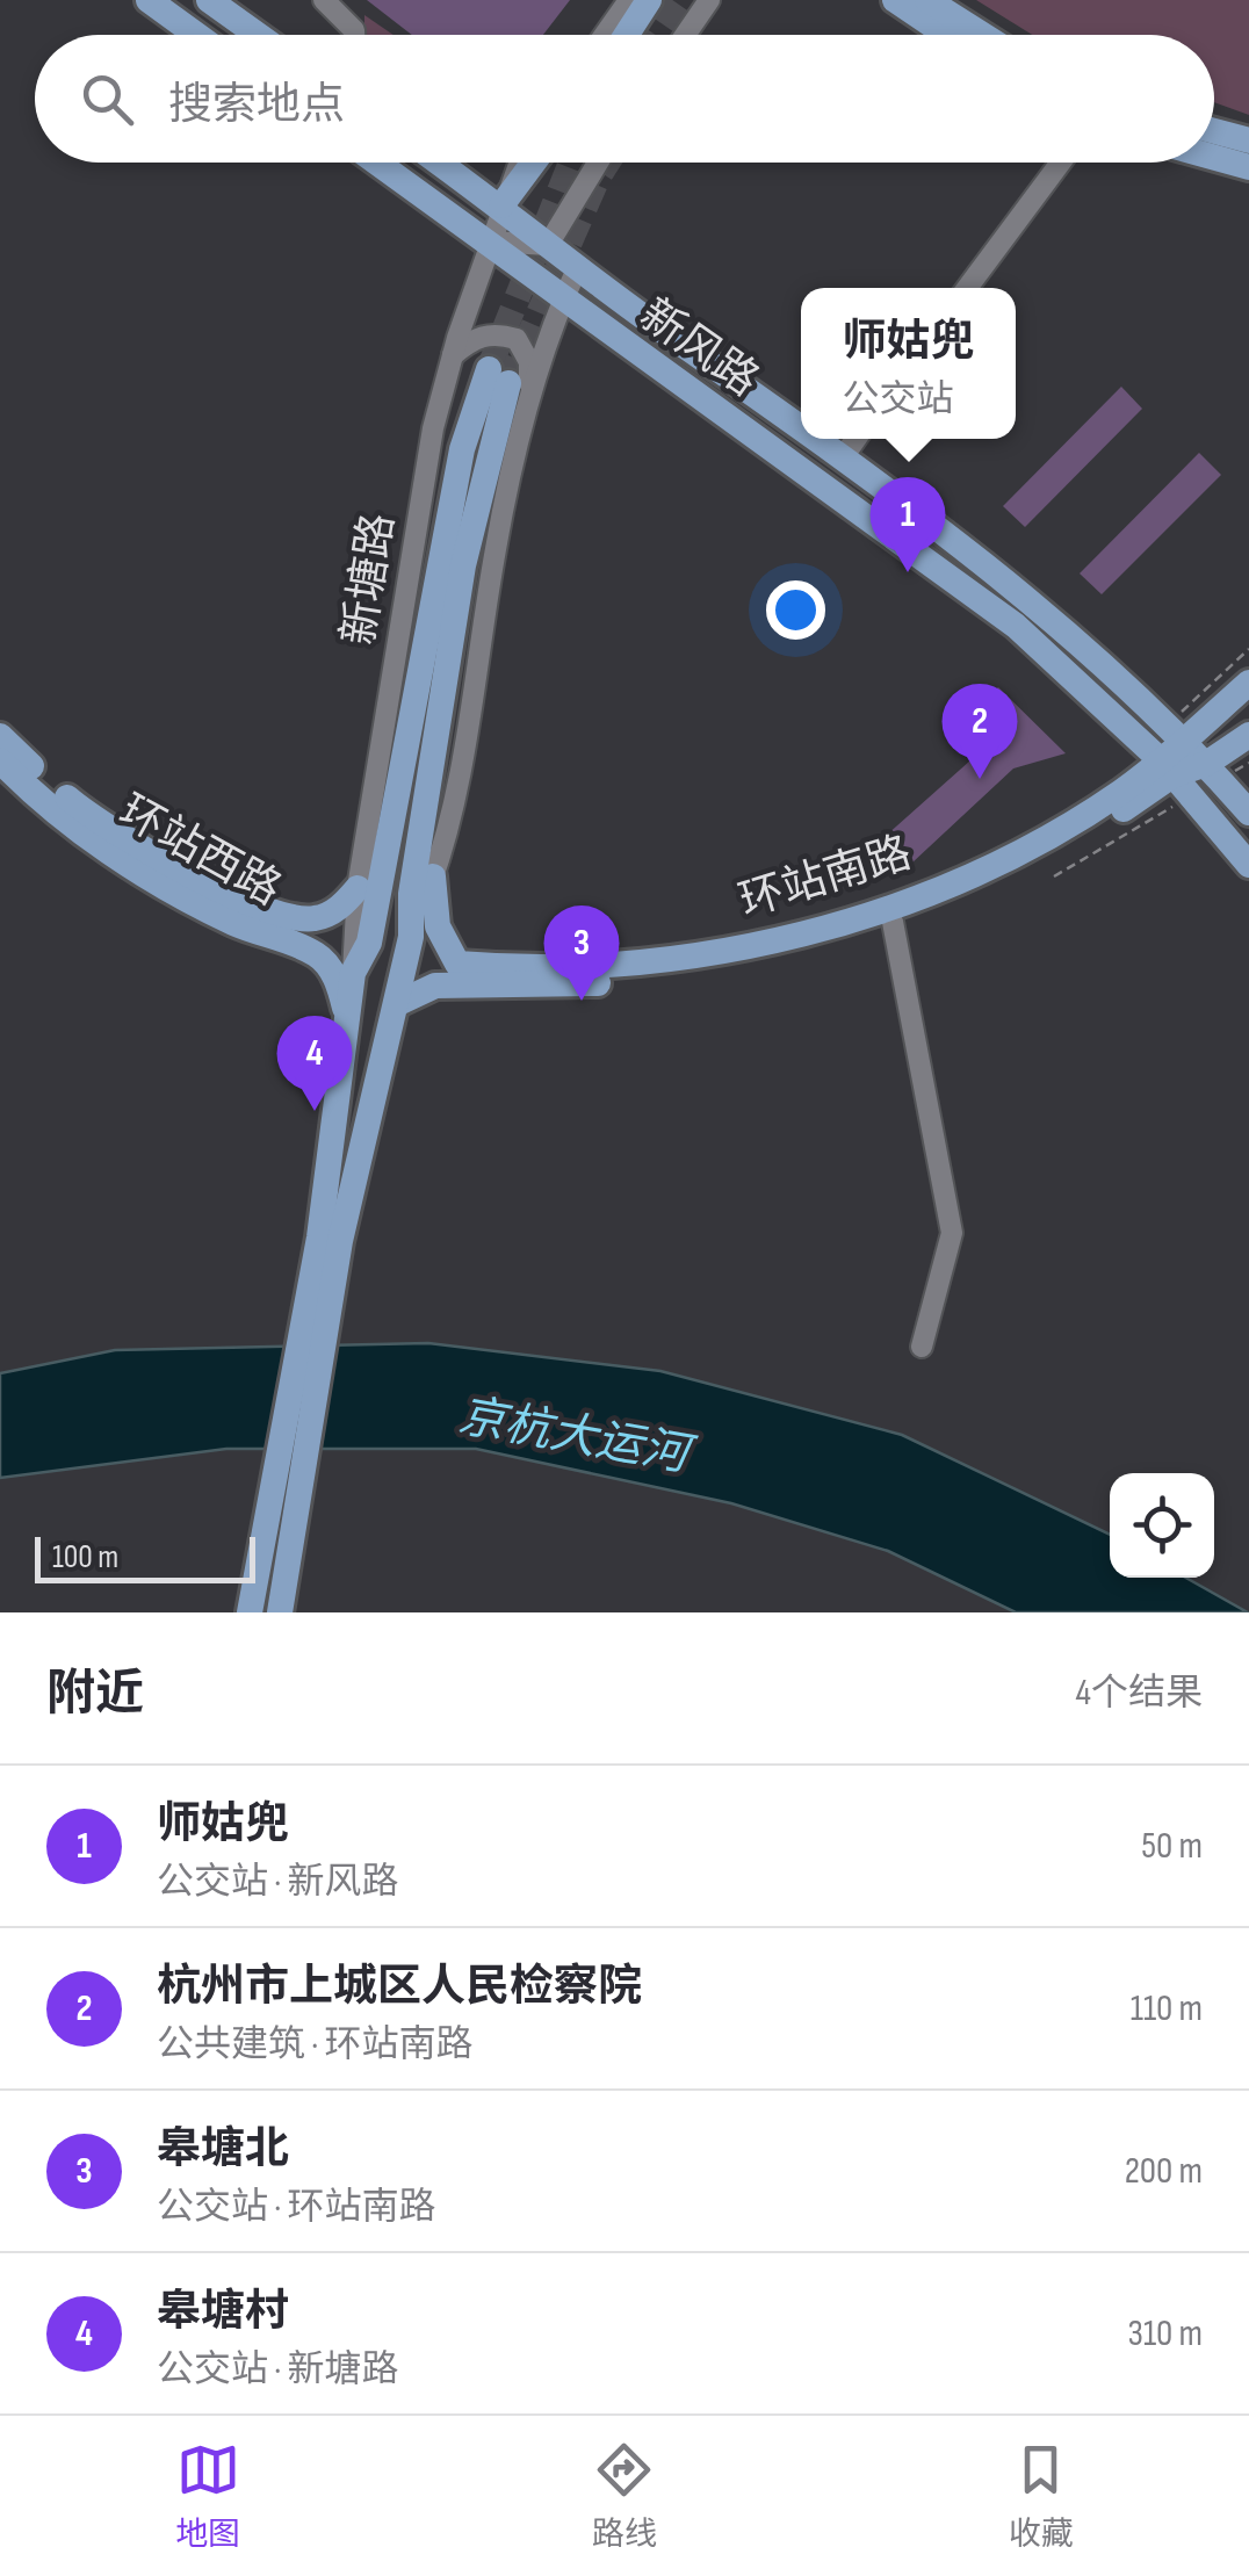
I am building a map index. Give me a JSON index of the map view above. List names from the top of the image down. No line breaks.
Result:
{"streets":{"main road":["新风路","新塘路","环站西路","环站南路"]},"crossings":[["新风路","新塘路"],["新风路","环站南路"],["新塘路","环站西路"],["新塘路","环站南路"]],"water":["京杭大运河"],"scale_bar":"100 m","page":{"search":"搜索地点","popup":["师姑兜","公交站"],"pins":["1","2","3","4"],"scale":"100 m","heading":["附近","4个结果"],"list":[{"mark":"1","name":"师姑兜","note":"公交站 · 新风路","value":"50 m"},{"mark":"2","name":"杭州市上城区人民检察院","note":"公共建筑 · 环站南路","value":"110 m"},{"mark":"3","name":"皋塘北","note":"公交站 · 环站南路","value":"200 m"},{"mark":"4","name":"皋塘村","note":"公交站 · 新塘路","value":"310 m"}],"nav":["地图","路线","收藏"]}}
